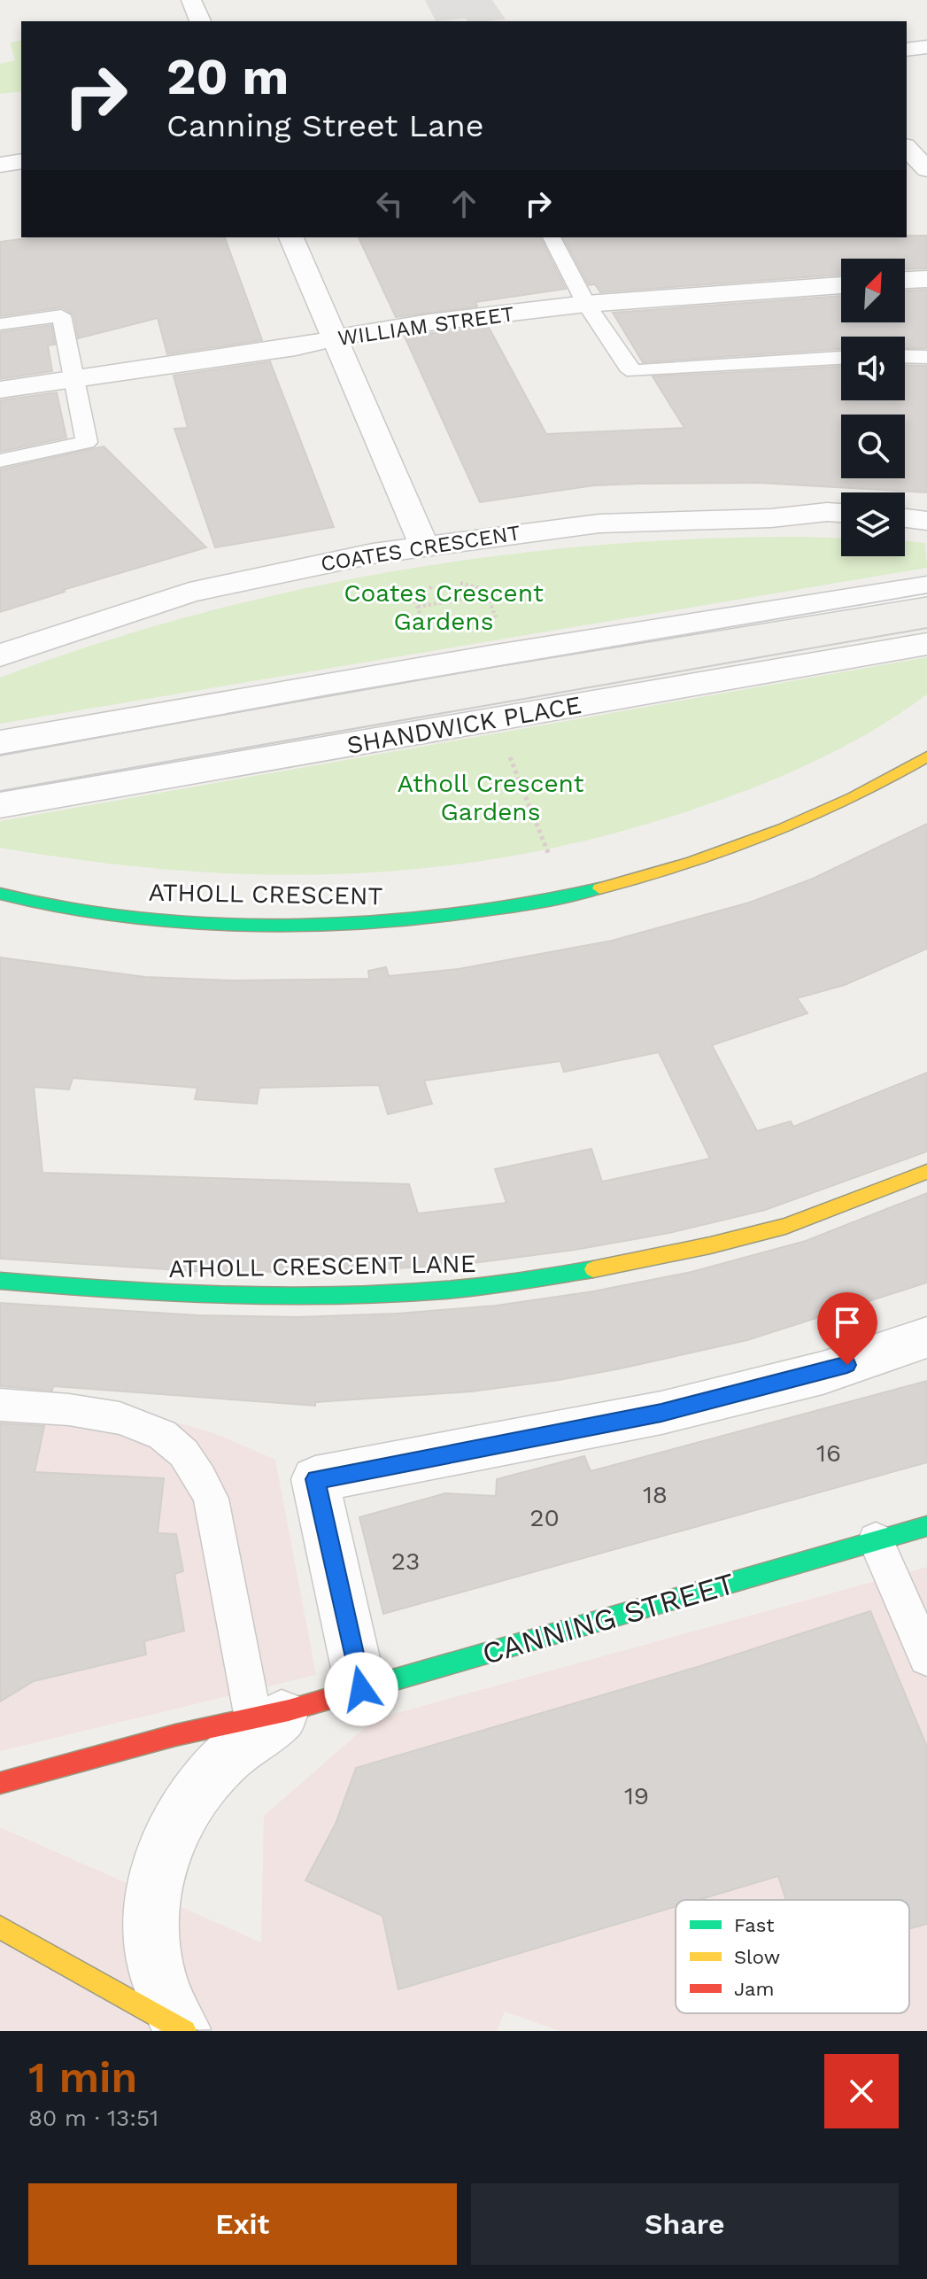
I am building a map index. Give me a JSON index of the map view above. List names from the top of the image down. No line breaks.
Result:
{"streets":{"street":["WILLIAM STREET","COATES CRESCENT","SHANDWICK PLACE","ATHOLL CRESCENT","ATHOLL CRESCENT LANE","CANNING STREET"]},"parks":["Coates Crescent Gardens","Atholl Crescent Gardens"],"house_numbers":["16","18","20","23","19"],"legend":["Fast","Slow","Jam"],"north":"top right","page":{"turn":["20 m","Canning Street Lane"],"heading":["1 min","80 m · 13:51"],"buttons":["Exit","Share"]}}
